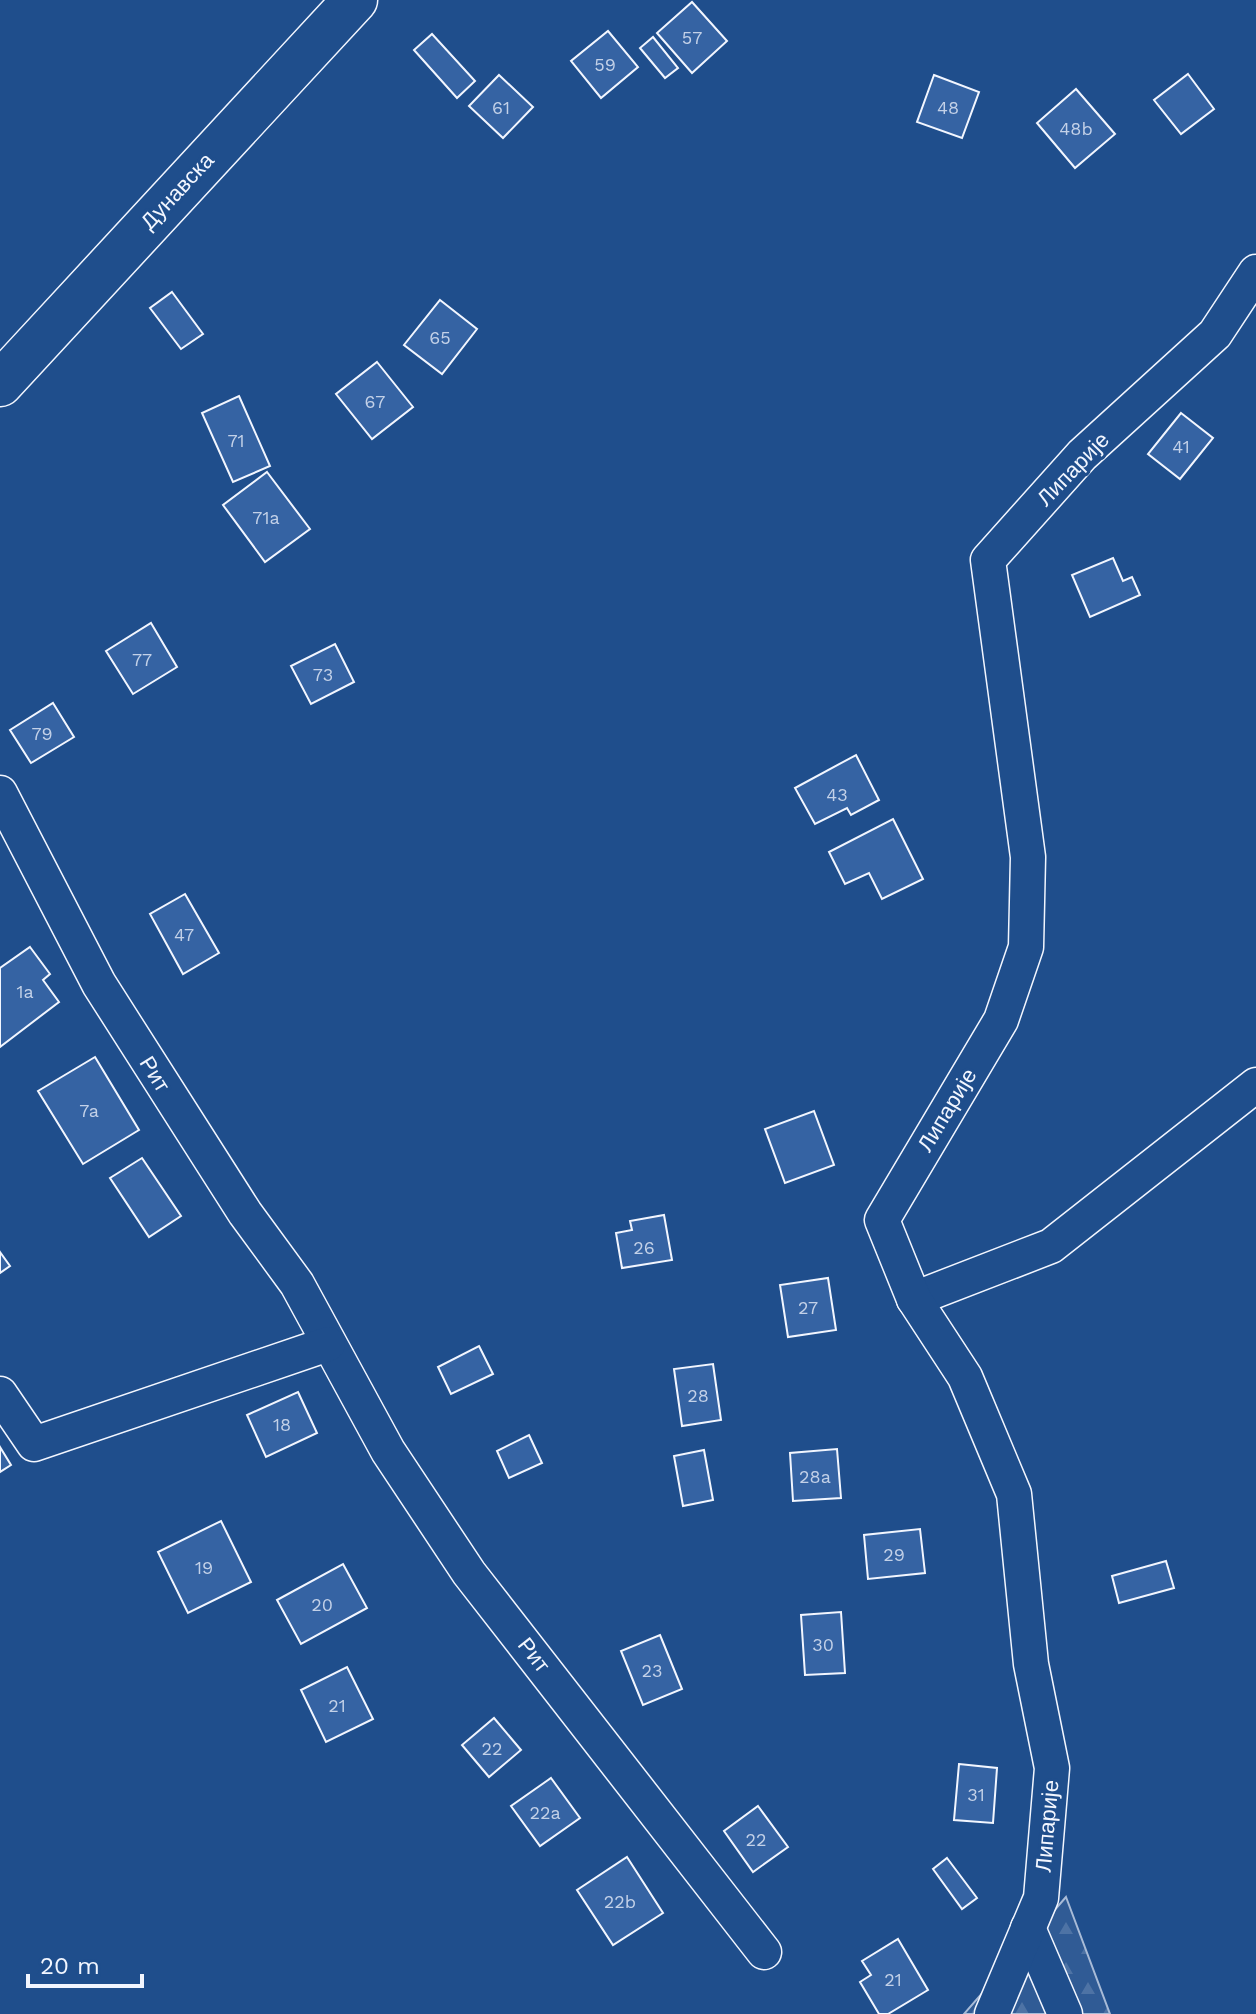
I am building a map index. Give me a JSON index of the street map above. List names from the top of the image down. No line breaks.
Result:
{"streets":{"main road":["Дунавска"],"street":["Липарије","Рит"]},"house_numbers":["57","59","61","48","48b","65","67","71","41","71a","77","73","79","43","47","1a","7a","26","27","28","18","28a","29","19","20","30","23","21","22","31","22a","22","22b","21"],"scale_bar":"20 m"}
